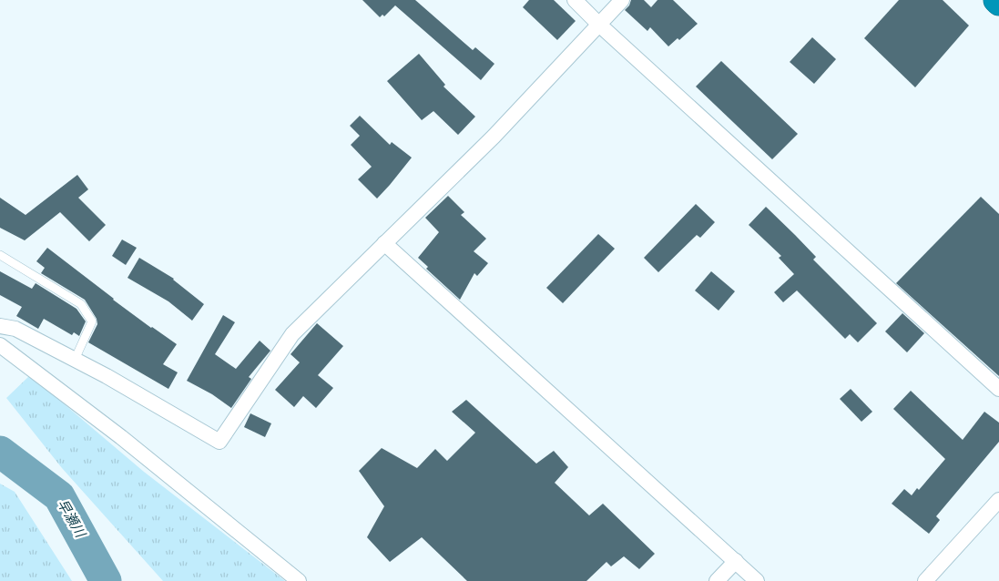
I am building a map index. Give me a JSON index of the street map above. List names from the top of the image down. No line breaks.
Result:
{"water":["早瀬川"]}
